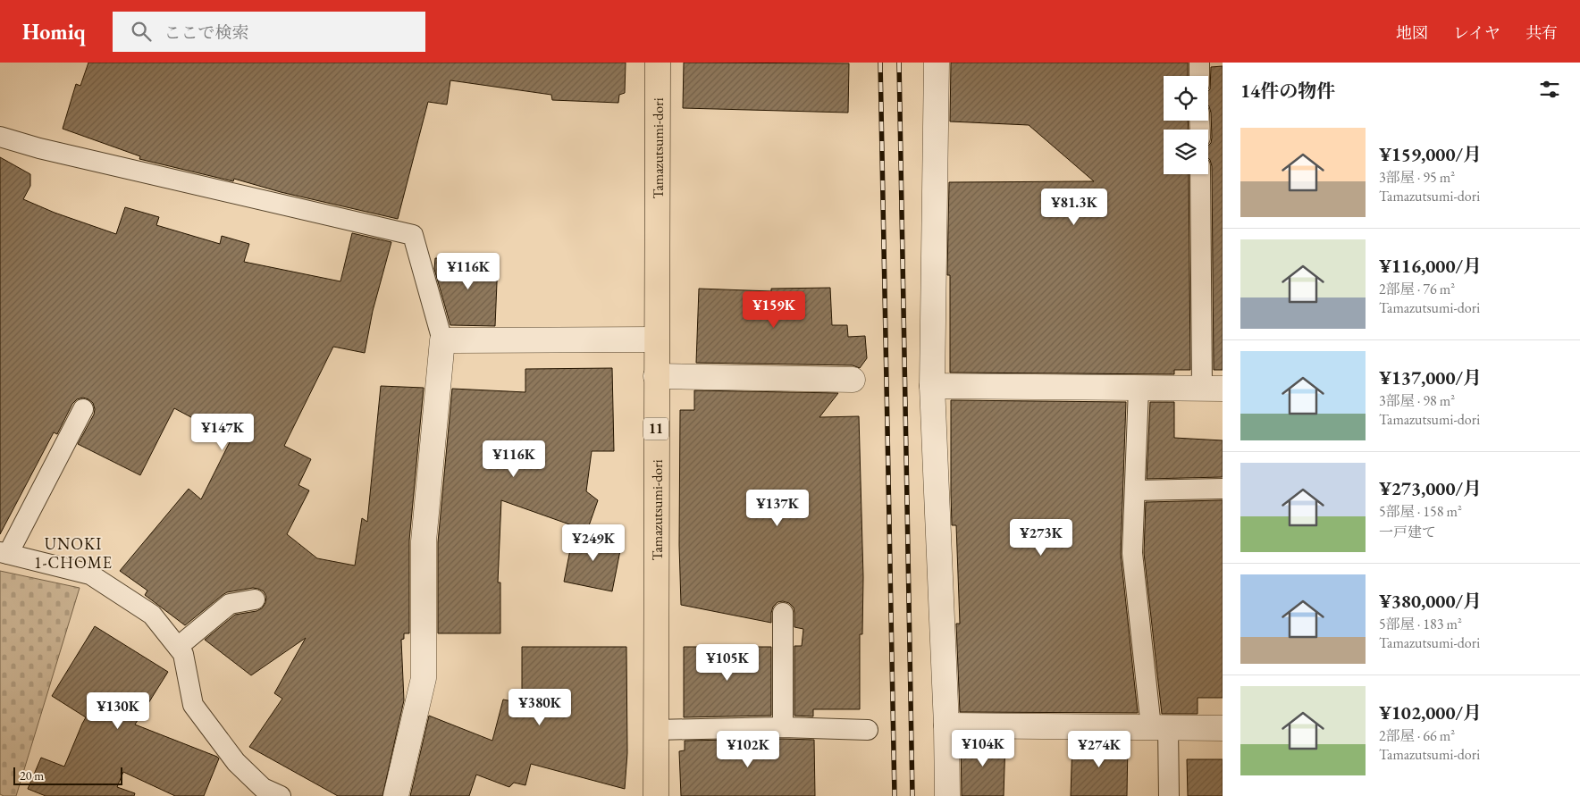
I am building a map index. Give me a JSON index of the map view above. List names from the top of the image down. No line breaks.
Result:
{"streets":{"main road":["Tamazutsumi-dori","11"]},"districts":["UNOKI 1-CHOME"],"scale_bar":"20 m","page":{"header":"Homiq","search":"ここで検索","nav":["地図","レイヤ","共有"],"heading":"14件の物件","list":[{"name":"¥159,000/月","note":"3部屋 · 95 m² · Tamazutsumi-dori"},{"name":"¥116,000/月","note":"2部屋 · 76 m² · Tamazutsumi-dori"},{"name":"¥137,000/月","note":"3部屋 · 98 m² · Tamazutsumi-dori"},{"name":"¥273,000/月","note":"5部屋 · 158 m² · 一戸建て"},{"name":"¥380,000/月","note":"5部屋 · 183 m² · Tamazutsumi-dori"},{"name":"¥102,000/月","note":"2部屋 · 66 m² · Tamazutsumi-dori"}],"price":["¥81.3K","¥116K","¥159K","¥147K","¥116K","¥137K","¥273K","¥249K","¥105K","¥380K","¥130K","¥104K","¥102K","¥274K"],"scale":"20 m"}}
